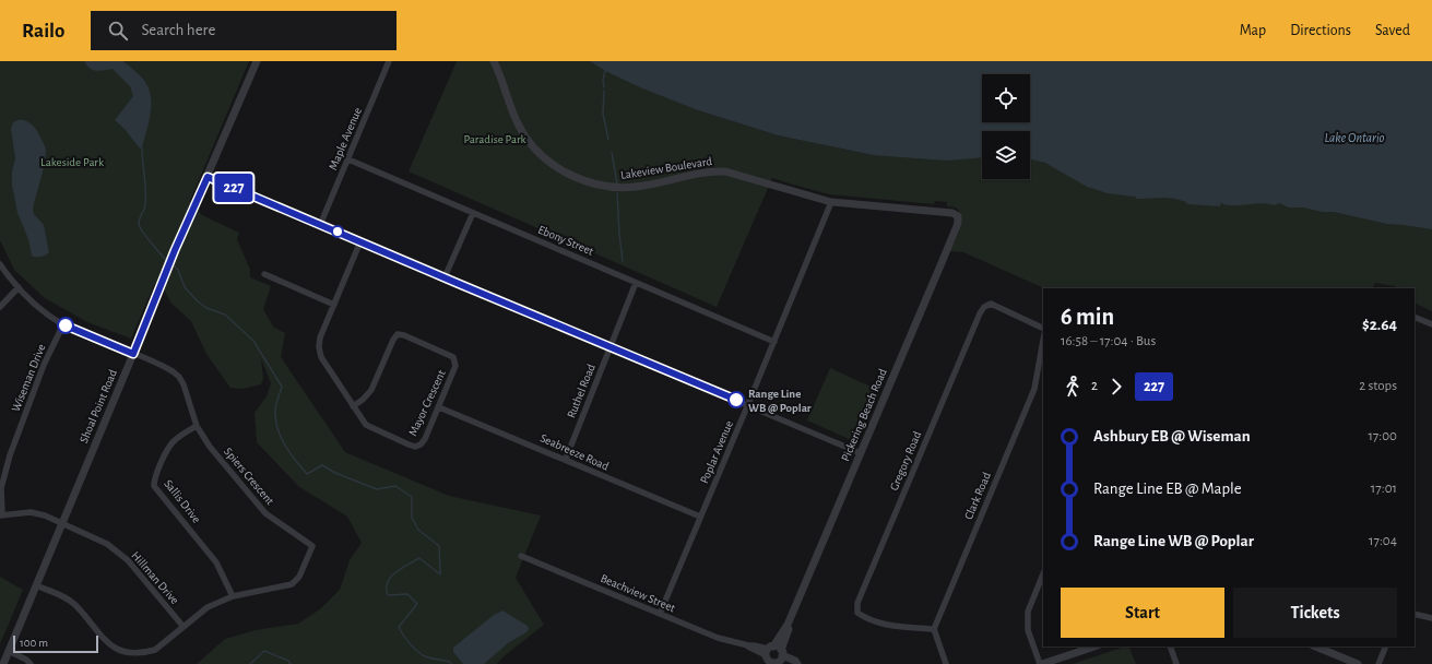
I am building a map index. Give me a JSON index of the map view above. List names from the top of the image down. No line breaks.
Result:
{"streets":{"street":["Maple Avenue","Lakeview Boulevard","Ebony Street","Wiseman Drive","Ruthel Road","Mayor Crescent","Shoal Point Road","Pickering Beach Road","Seabreeze Road","Poplar Avenue","Gregory Road","Spiers Crescent","Clark Road","Sallis Drive","Hillman Drive","Beachview Street"]},"crossings":[["Maple Avenue","Ebony Street"],["Lakeview Boulevard","Pickering Beach Road"],["Lakeview Boulevard","Poplar Avenue"],["Ebony Street","Ruthel Road"],["Ebony Street","Poplar Avenue"],["Wiseman Drive","Spiers Crescent"],["Wiseman Drive","Hillman Drive"],["Ruthel Road","Seabreeze Road"],["Mayor Crescent","Seabreeze Road"],["Shoal Point Road","Spiers Crescent"],["Shoal Point Road","Hillman Drive"],["Pickering Beach Road","Beachview Street"],["Seabreeze Road","Poplar Avenue"],["Poplar Avenue","Beachview Street"],["Gregory Road","Clark Road"],["Spiers Crescent","Sallis Drive"],["Spiers Crescent","Hillman Drive"]],"water":["Lake Ontario"],"parks":["Paradise Park","Lakeside Park"],"places":["Range Line WB @ Poplar"],"lines":["bus line 227"],"scale_bar":"100 m","page":{"header":"Railo","search":"Search here","nav":["Map","Directions","Saved"],"on_map":"227","heading":["6 min","16:58 – 17:04 · Bus","$2.64"],"legs":["2","227","2 stops"],"list":[{"name":"Ashbury EB @ Wiseman","value":"17:00"},{"name":"Range Line EB @ Maple","value":"17:01"},{"name":"Range Line WB @ Poplar","value":"17:04"}],"buttons":["Start","Tickets"],"scale":"100 m"}}
